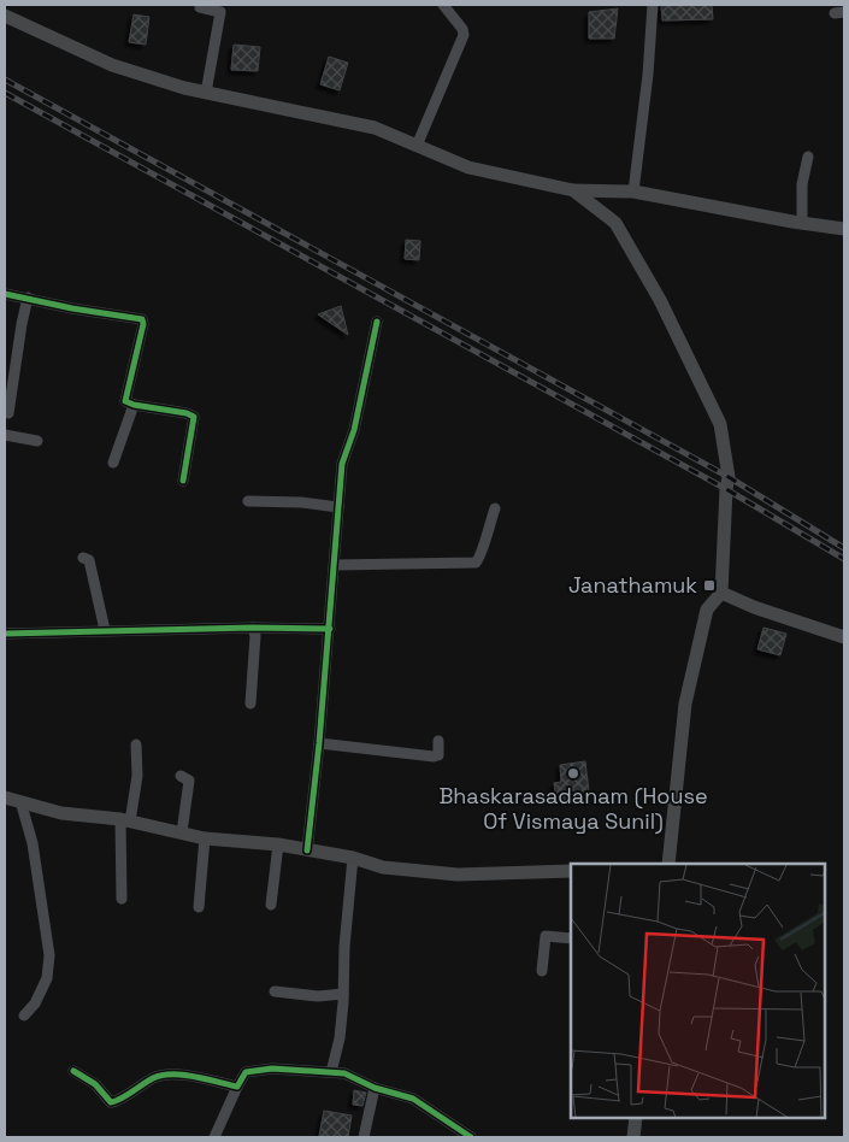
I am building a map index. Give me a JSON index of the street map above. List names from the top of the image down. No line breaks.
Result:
{"places":{"transit":["Janathamuk"],"other":["Bhaskarasadanam (House Of Vismaya Sunil)"]}}
